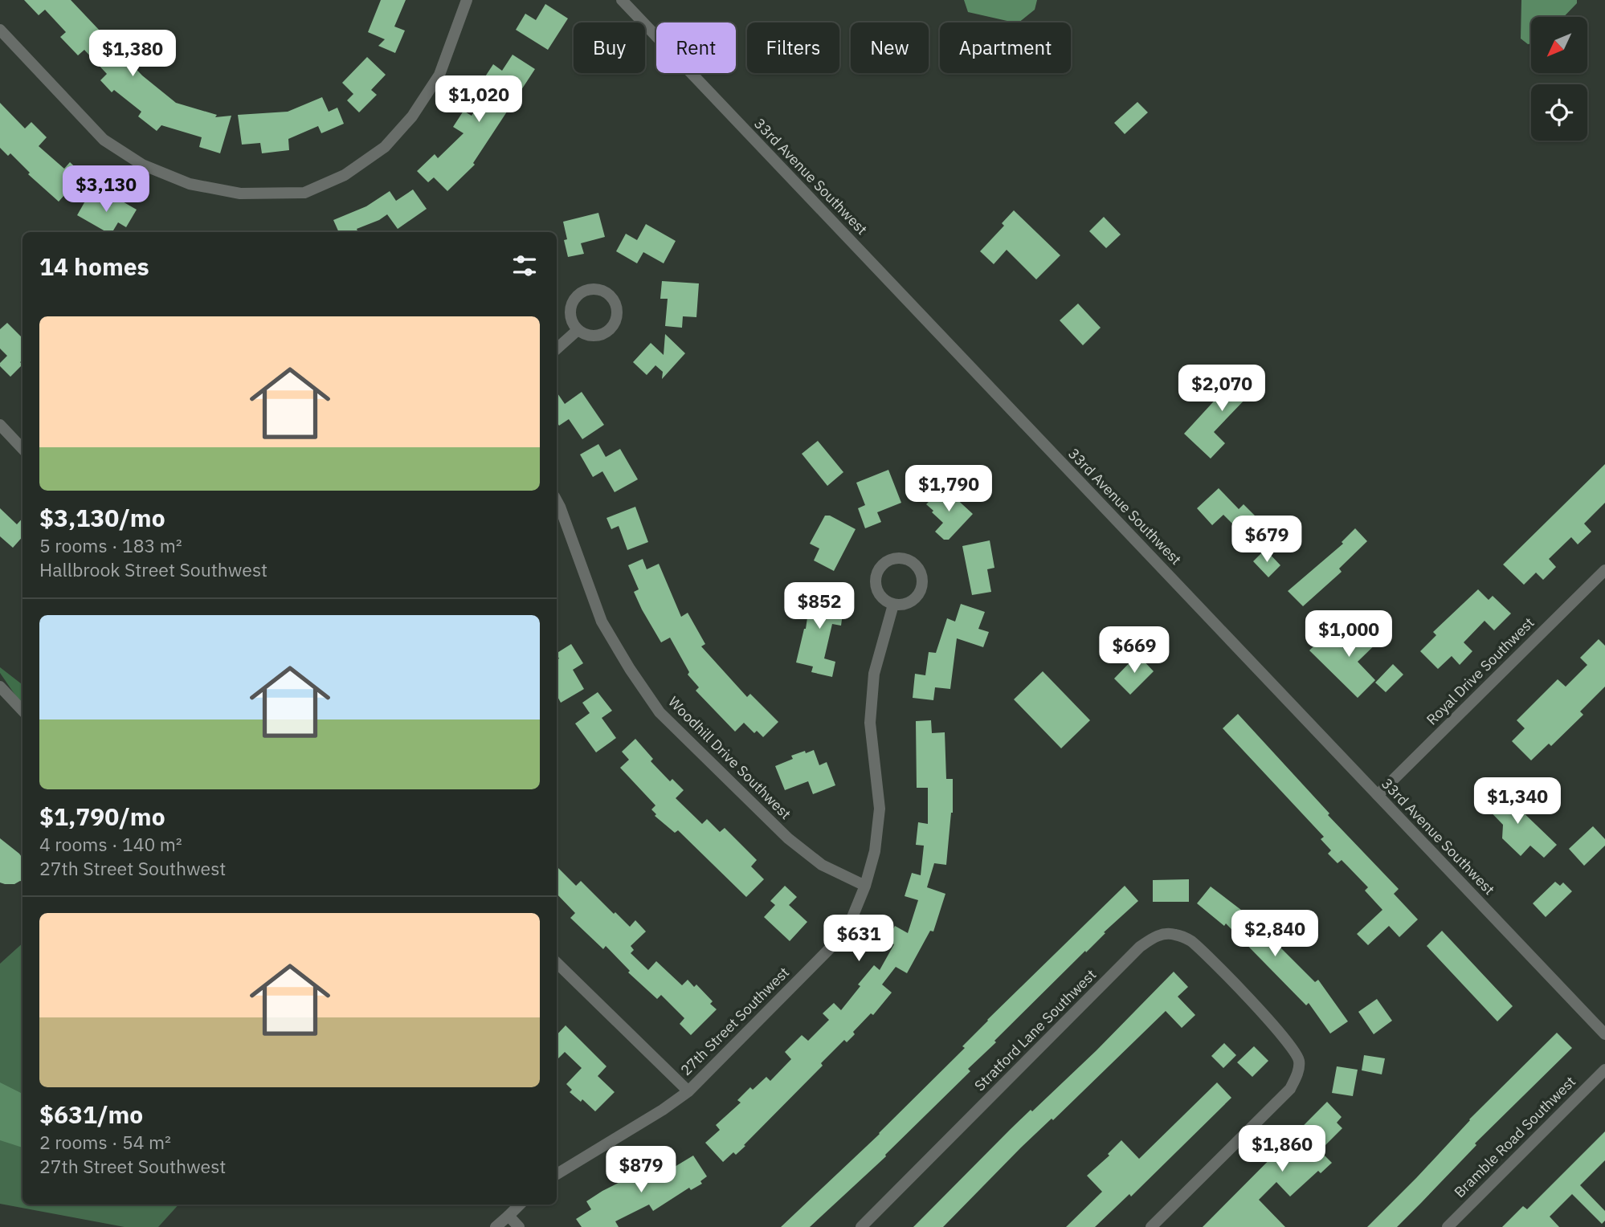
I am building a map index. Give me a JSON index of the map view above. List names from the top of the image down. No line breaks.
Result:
{"streets":{"street":["33rd Avenue Southwest","Royal Drive Southwest","Woodhill Drive Southwest","27th Street Southwest","Stratford Lane Southwest","Bramble Road Southwest"]},"crossings":[["33rd Avenue Southwest","Royal Drive Southwest"],["Woodhill Drive Southwest","27th Street Southwest"]],"north":"bottom left","page":{"chip":["Buy","Rent","Filters","New","Apartment"],"price":["$1,380","$1,020","$3,130","$2,070","$1,790","$679","$852","$1,000","$669","$1,340","$2,840","$631","$1,860","$879"],"heading":"14 homes","list":[{"name":"$3,130/mo","note":"5 rooms · 183 m² · Hallbrook Street Southwest"},{"name":"$1,790/mo","note":"4 rooms · 140 m² · 27th Street Southwest"},{"name":"$631/mo","note":"2 rooms · 54 m² · 27th Street Southwest"}]}}
